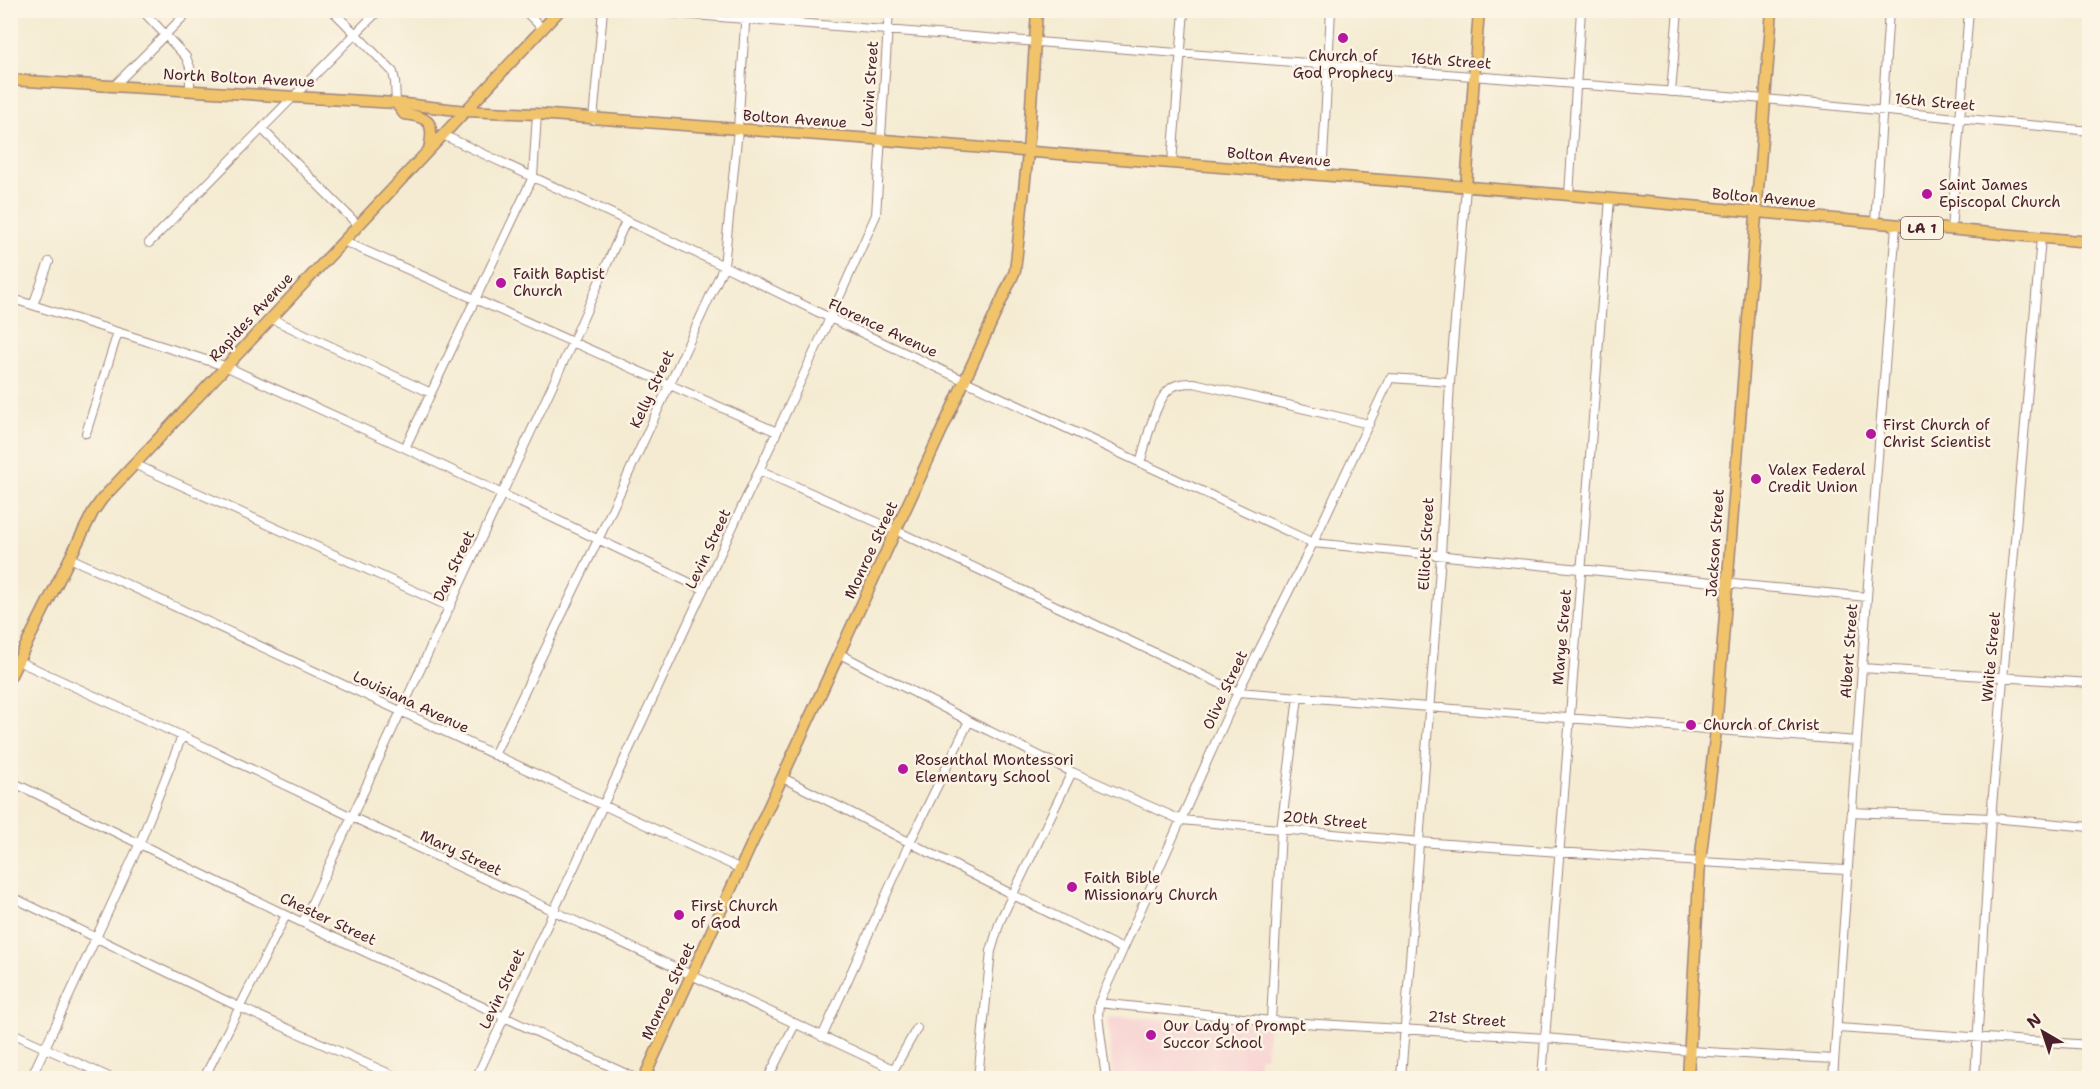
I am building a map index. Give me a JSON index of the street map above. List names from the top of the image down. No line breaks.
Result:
{"streets":{"main road":["North Bolton Avenue","Bolton Avenue","LA 1","Rapides Avenue","Jackson Street","Elliott Street","Monroe Street"],"street":["16th Street","Levin Street","Florence Avenue","Kelly Street","Day Street","Marye Street","Albert Street","White Street","Olive Street","Louisiana Avenue","20th Street","Mary Street","Chester Street","21st Street"]},"crossings":[["16th Street","Levin Street"],["16th Street","Kelly Street"],["16th Street","Jackson Street"],["16th Street","Elliott Street"],["16th Street","Monroe Street"],["North Bolton Avenue","Bolton Avenue"],["North Bolton Avenue","Rapides Avenue"],["Levin Street","Bolton Avenue"],["Levin Street","Florence Avenue"],["Levin Street","Louisiana Avenue"],["Levin Street","Mary Street"],["Levin Street","Chester Street"],["Bolton Avenue","Rapides Avenue"],["Bolton Avenue","Kelly Street"],["Bolton Avenue","Jackson Street"],["Bolton Avenue","Elliott Street"],["Bolton Avenue","Monroe Street"],["Bolton Avenue","Marye Street"],["Bolton Avenue","Albert Street"],["Bolton Avenue","White Street"],["Rapides Avenue","Florence Avenue"],["Rapides Avenue","Louisiana Avenue"],["Rapides Avenue","Mary Street"],["Florence Avenue","Kelly Street"],["Florence Avenue","Jackson Street"],["Florence Avenue","Elliott Street"],["Florence Avenue","Monroe Street"],["Florence Avenue","Day Street"],["Florence Avenue","Marye Street"],["Florence Avenue","Albert Street"],["Florence Avenue","Olive Street"],["Kelly Street","Louisiana Avenue"],["Jackson Street","20th Street"],["Jackson Street","21st Street"],["Elliott Street","Olive Street"],["Elliott Street","20th Street"],["Elliott Street","21st Street"],["Monroe Street","Louisiana Avenue"],["Monroe Street","20th Street"],["Monroe Street","Mary Street"],["Day Street","Louisiana Avenue"],["Day Street","Mary Street"],["Day Street","Chester Street"],["Marye Street","20th Street"],["Marye Street","21st Street"],["Albert Street","20th Street"],["Albert Street","21st Street"],["Olive Street","20th Street"],["Olive Street","21st Street"]],"places":["Church of God Prophecy","Saint James Episcopal Church","Faith Baptist Church","First Church of Christ Scientist","Valex Federal Credit Union","Church of Christ","Rosenthal Montessori Elementary School","Faith Bible Missionary Church","First Church of God","Our Lady of Prompt Succor School"],"north":"top left"}
